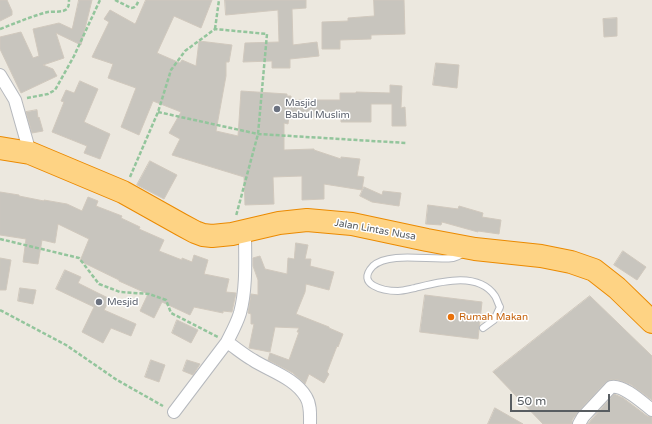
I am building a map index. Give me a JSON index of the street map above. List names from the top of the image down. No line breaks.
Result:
{"streets":{"highway":["Jalan Lintas Nusa"]},"places":["Masjid Babul Muslim","Mesjid","Rumah Makan"],"scale_bar":"50 m"}
